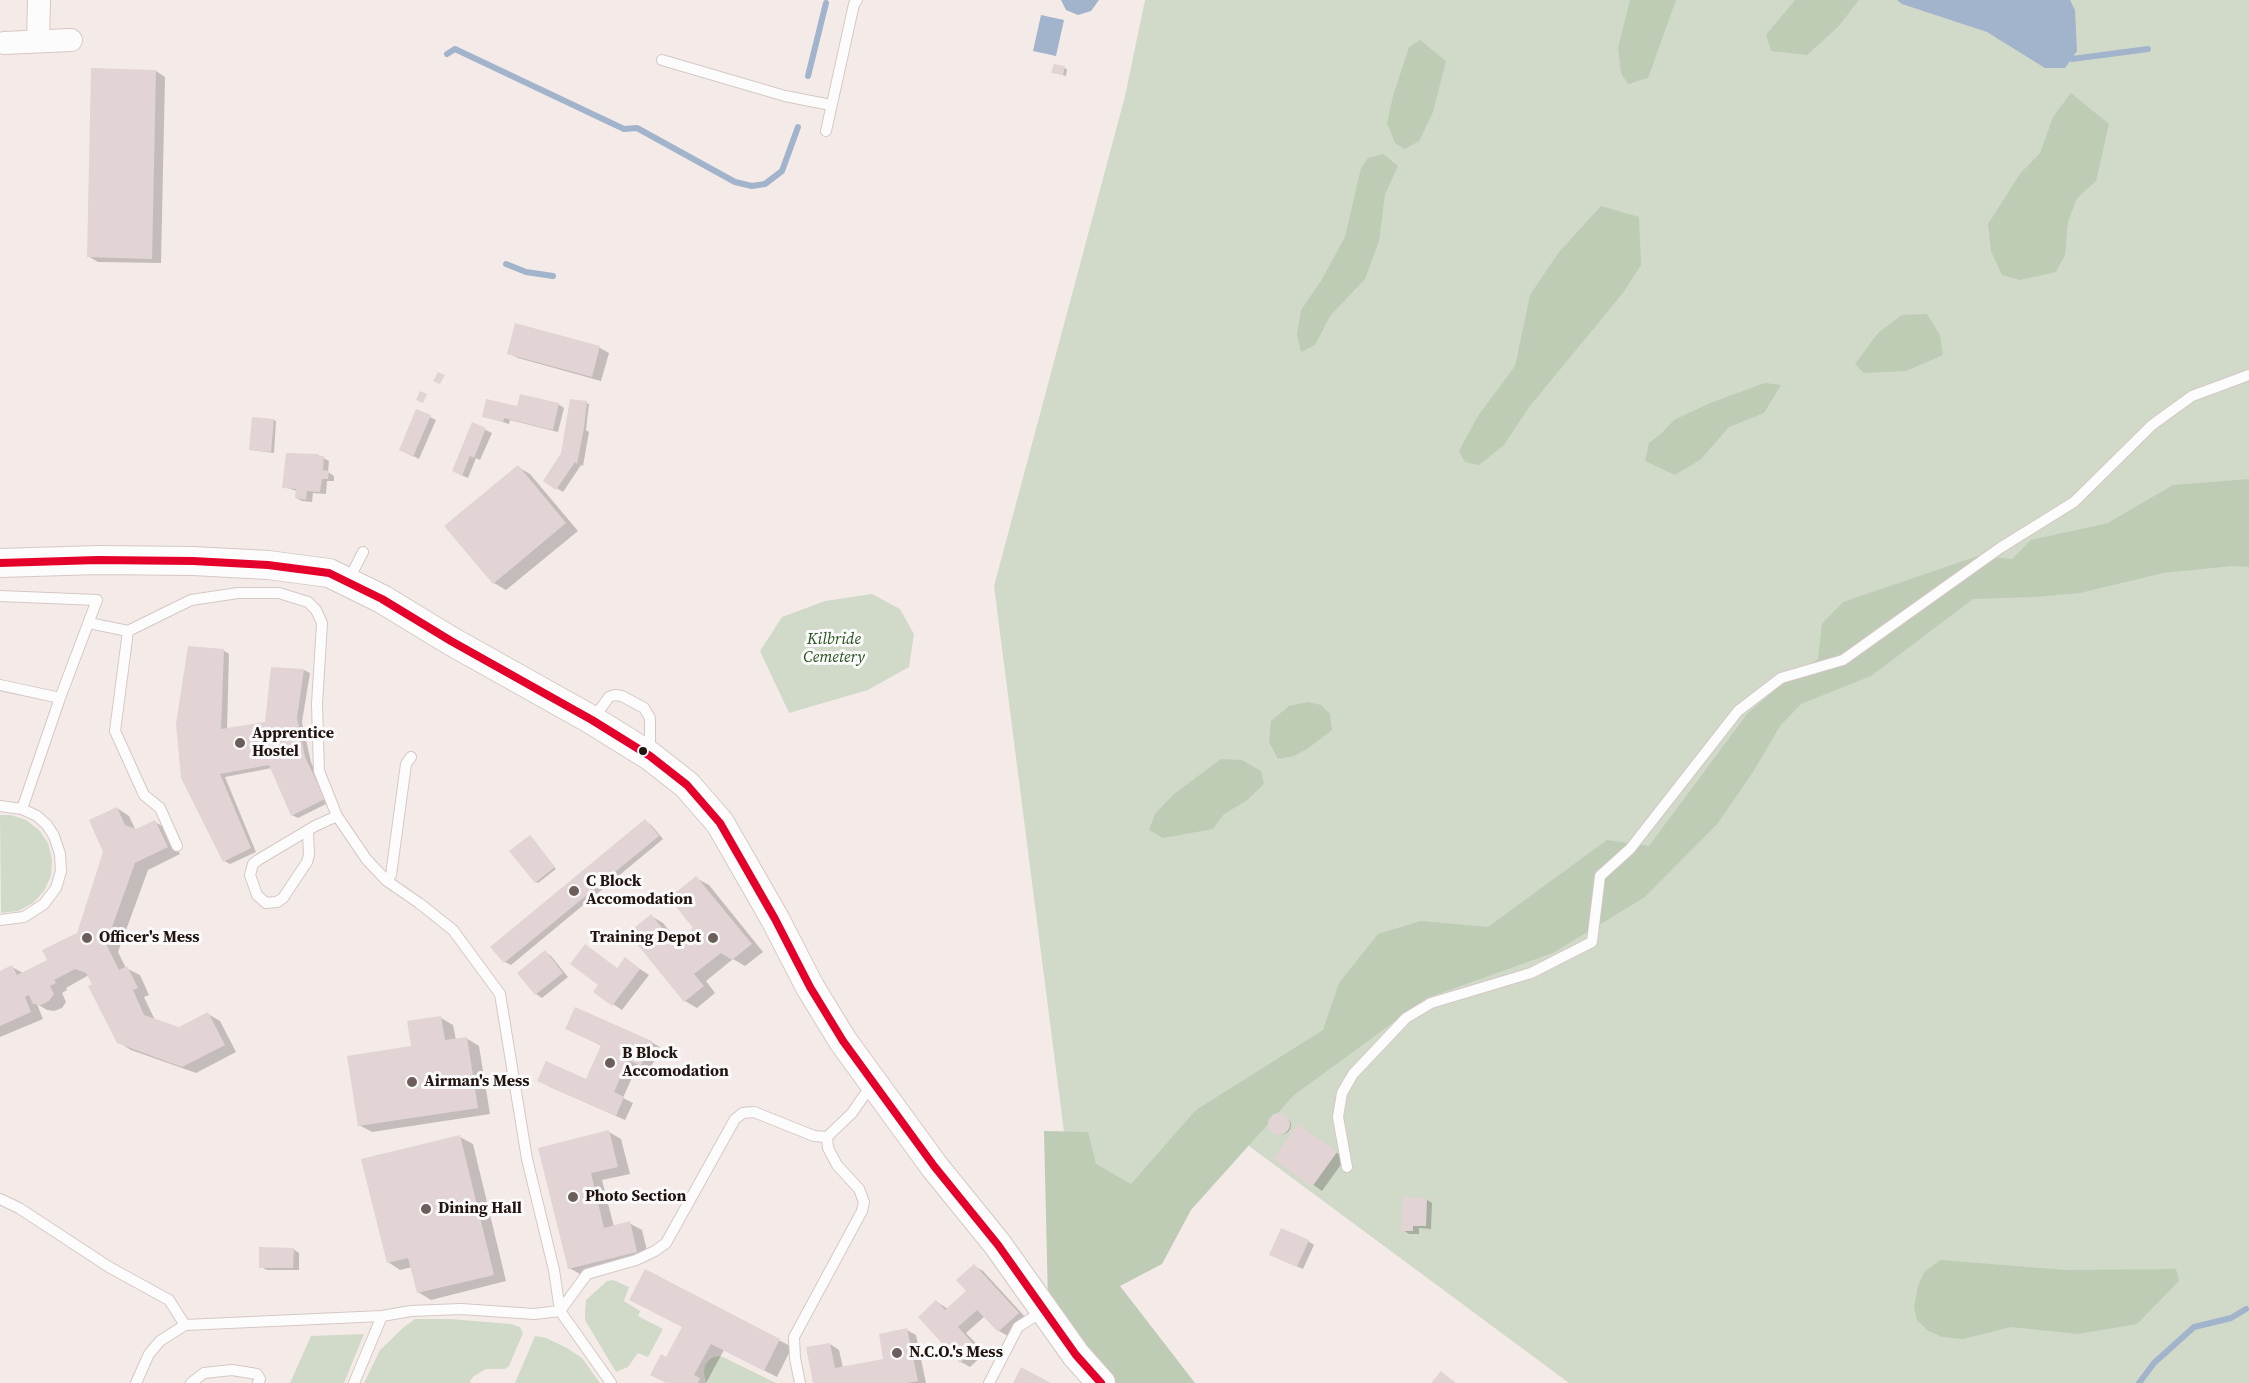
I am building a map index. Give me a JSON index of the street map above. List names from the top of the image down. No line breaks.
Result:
{"parks":["Kilbride Cemetery"],"places":["Apprentice Hostel","C Block Accomodation","Officer's Mess","Training Depot","B Block Accomodation","Airman's Mess","Photo Section","Dining Hall","N.C.O.'s Mess"]}
